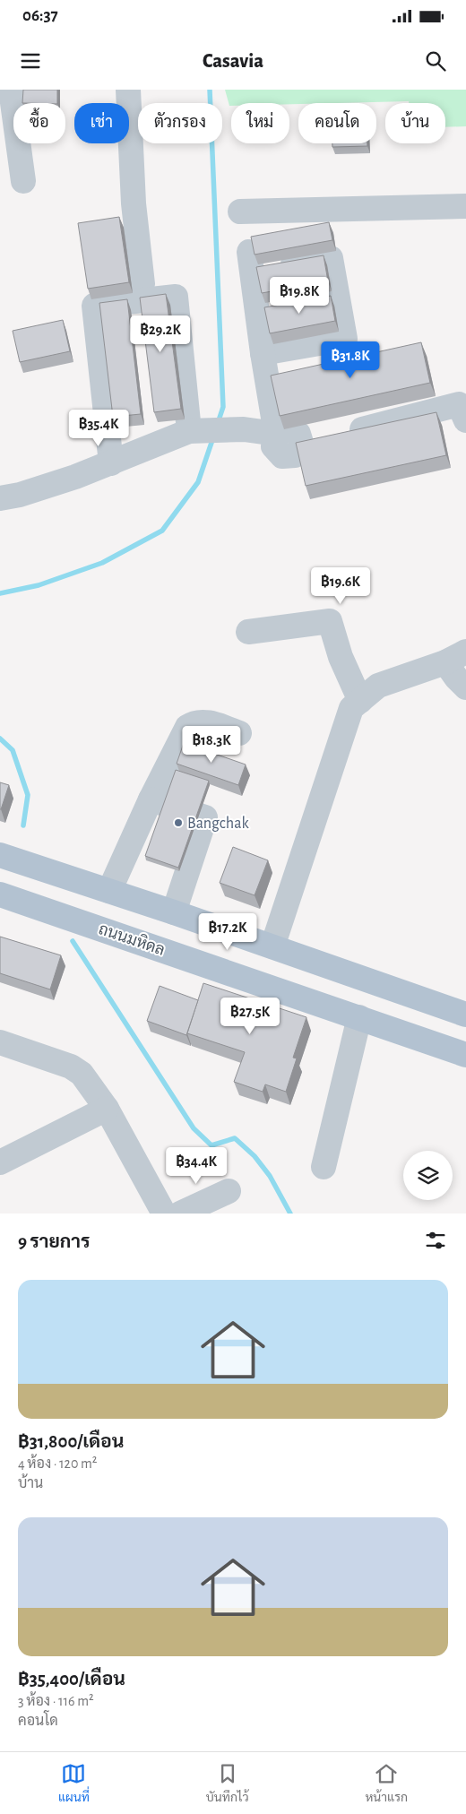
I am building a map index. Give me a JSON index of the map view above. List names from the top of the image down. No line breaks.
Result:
{"streets":{"main road":["ถนนมหิดล"]},"places":["Bangchak"],"page":{"status":"06:37","header":"Casavia","chip":["ซื้อ","เช่า","ตัวกรอง","ใหม่","คอนโด","บ้าน"],"price":["฿19.8K","฿29.2K","฿31.8K","฿35.4K","฿19.6K","฿18.3K","฿17.2K","฿27.5K","฿34.4K"],"heading":"9 รายการ","list":[{"name":"฿31,800/เดือน","note":"4 ห้อง · 120 m² · บ้าน"},{"name":"฿35,400/เดือน","note":"3 ห้อง · 116 m² · คอนโด"}],"tabs":["แผนที่","บันทึกไว้","หน้าแรก"]}}
